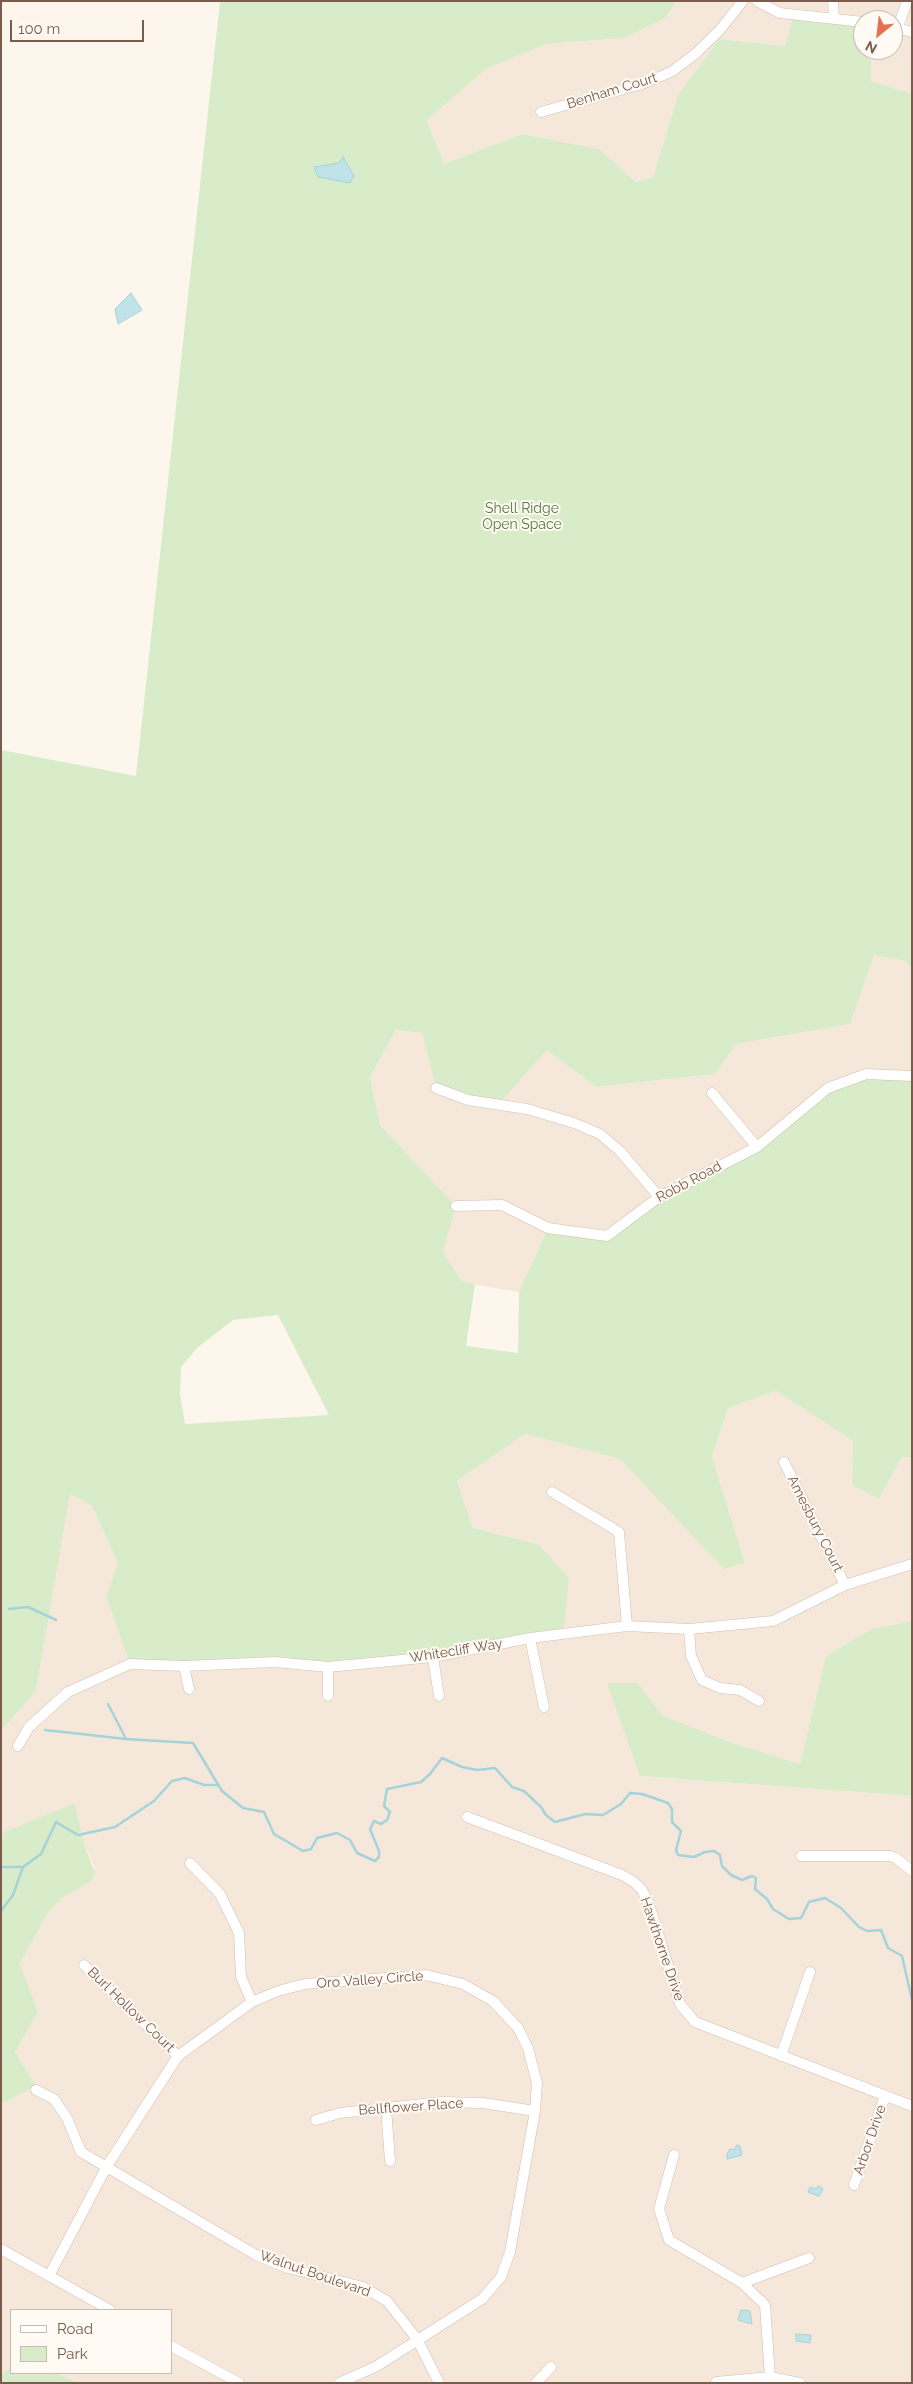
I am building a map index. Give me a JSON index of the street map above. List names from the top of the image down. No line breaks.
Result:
{"streets":{"street":["Benham Court","Robb Road","Amesbury Court","Whitecliff Way","Hawthorne Drive","Oro Valley Circle","Burl Hollow Court","Bellflower Place","Arbor Drive","Walnut Boulevard"]},"crossings":[["Amesbury Court","Whitecliff Way"],["Hawthorne Drive","Arbor Drive"],["Oro Valley Circle","Burl Hollow Court"],["Oro Valley Circle","Bellflower Place"],["Oro Valley Circle","Walnut Boulevard"]],"parks":["Shell Ridge Open Space"],"legend":["Road","Park"],"scale_bar":"100 m","north":"bottom left"}
